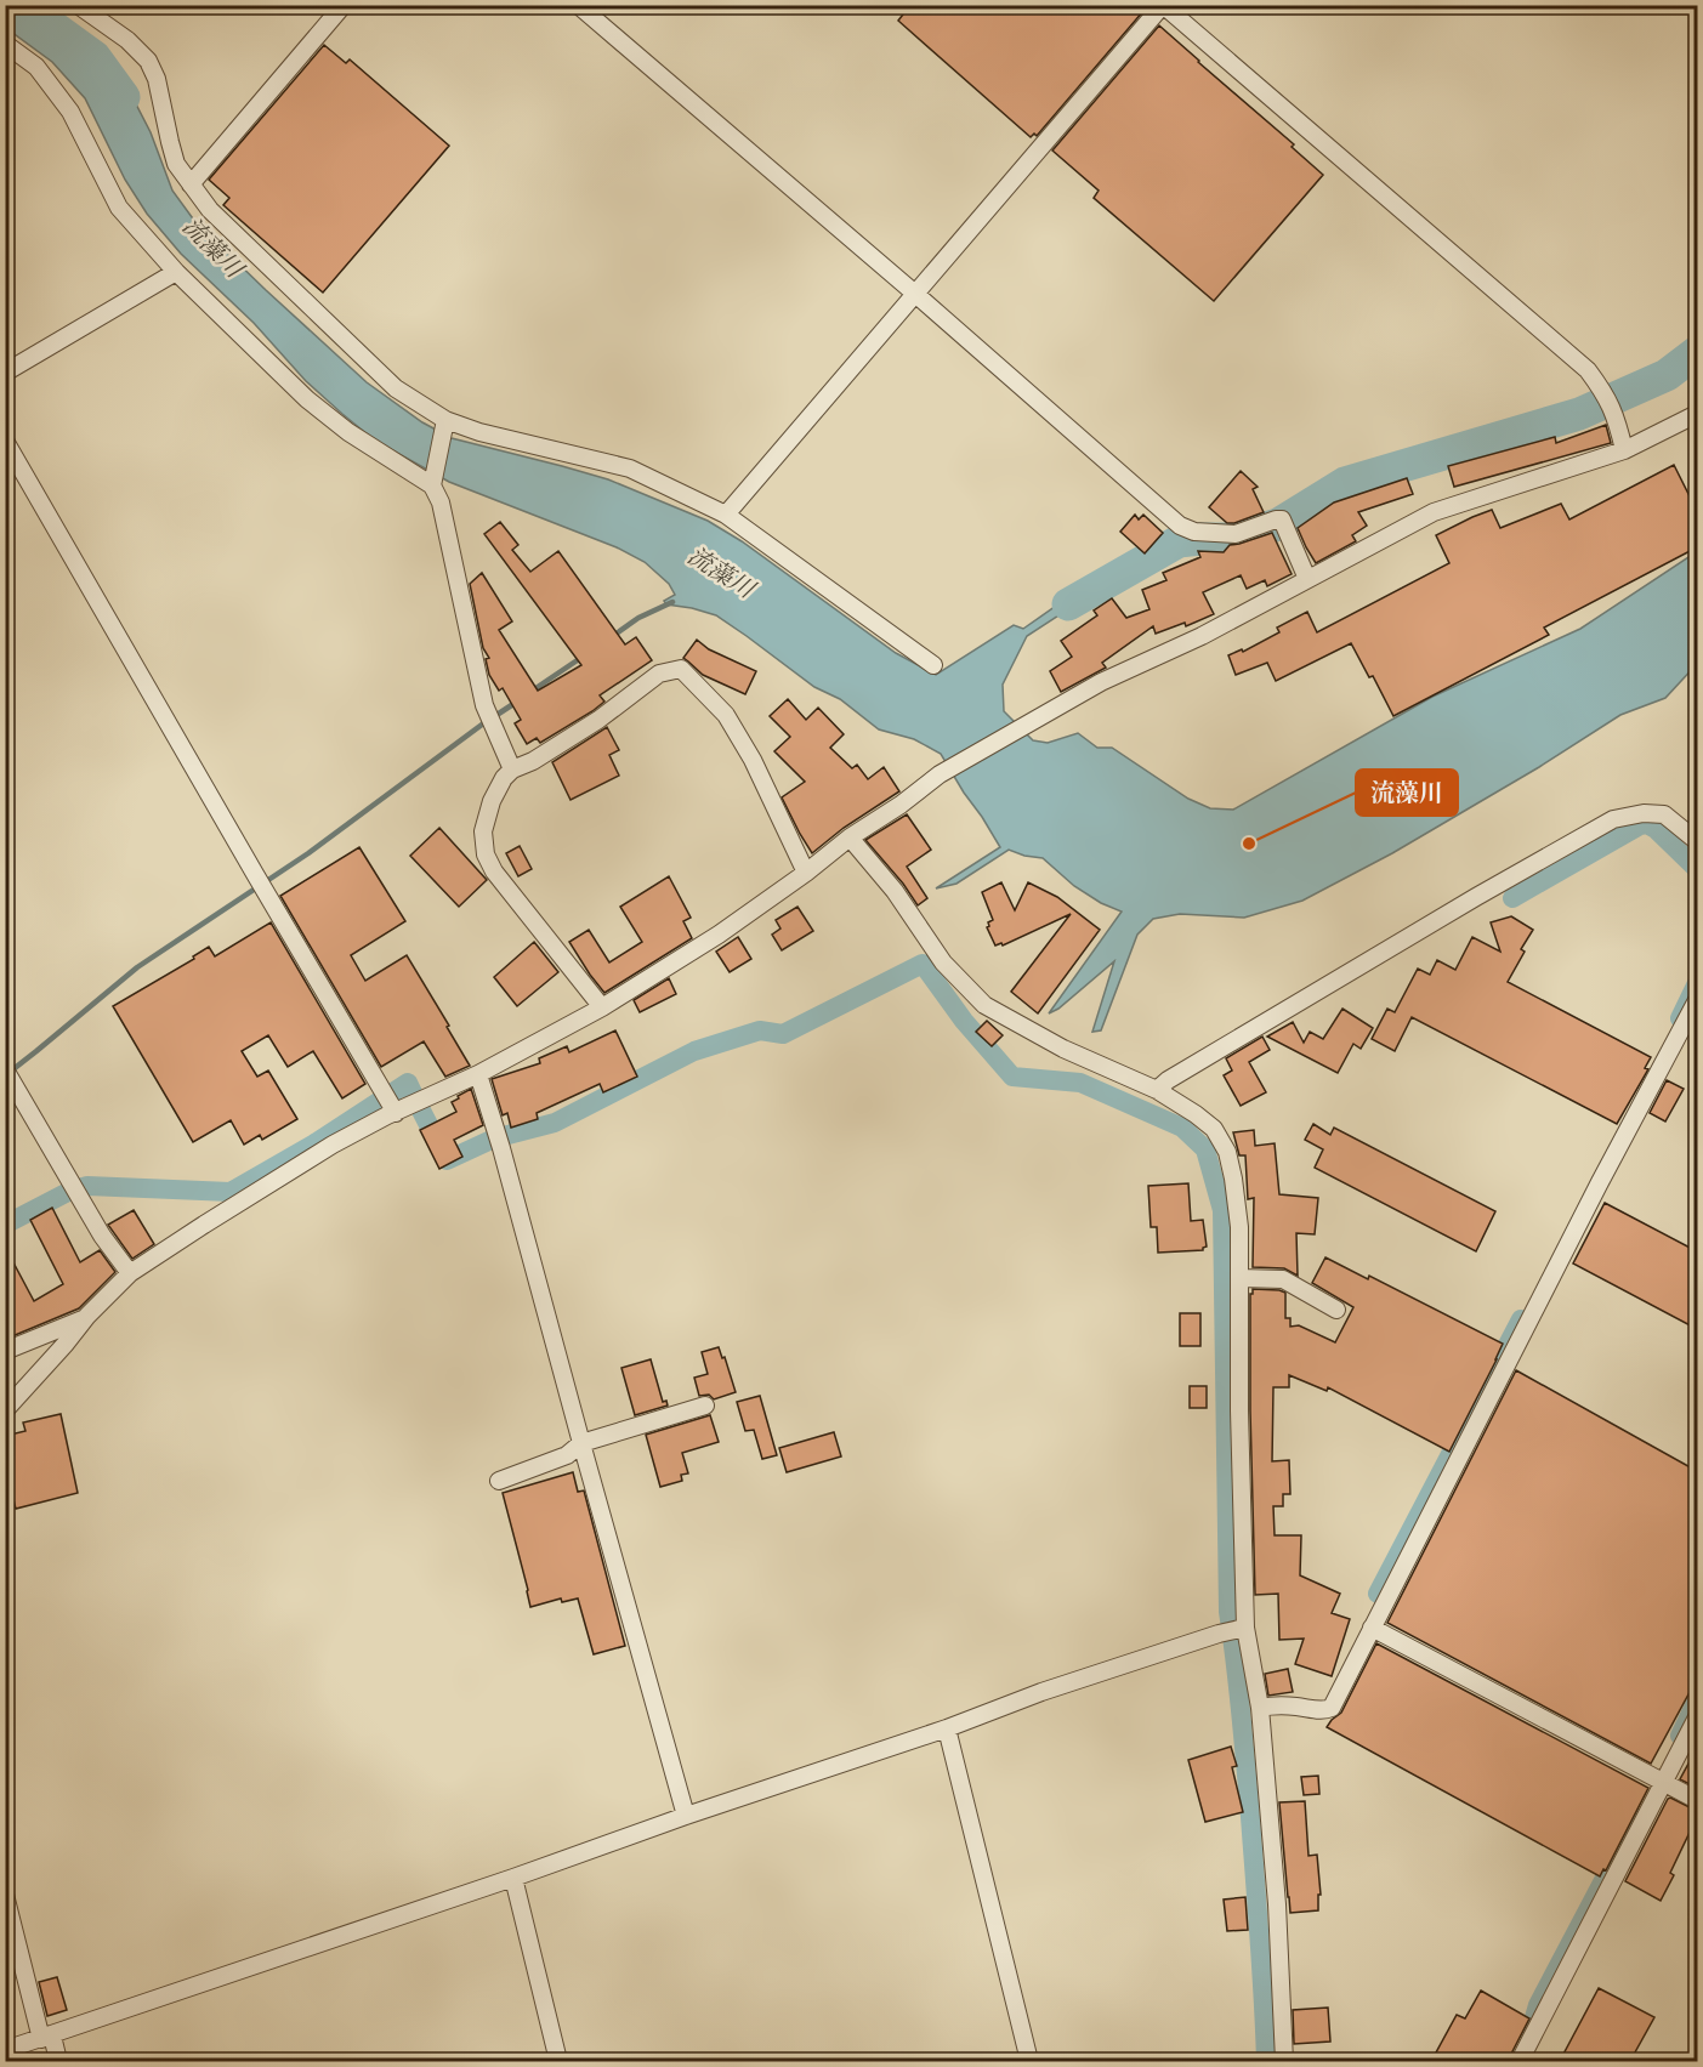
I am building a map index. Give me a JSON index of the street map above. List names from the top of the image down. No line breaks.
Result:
{"water":["流藻川"],"places":["流藻川"]}
